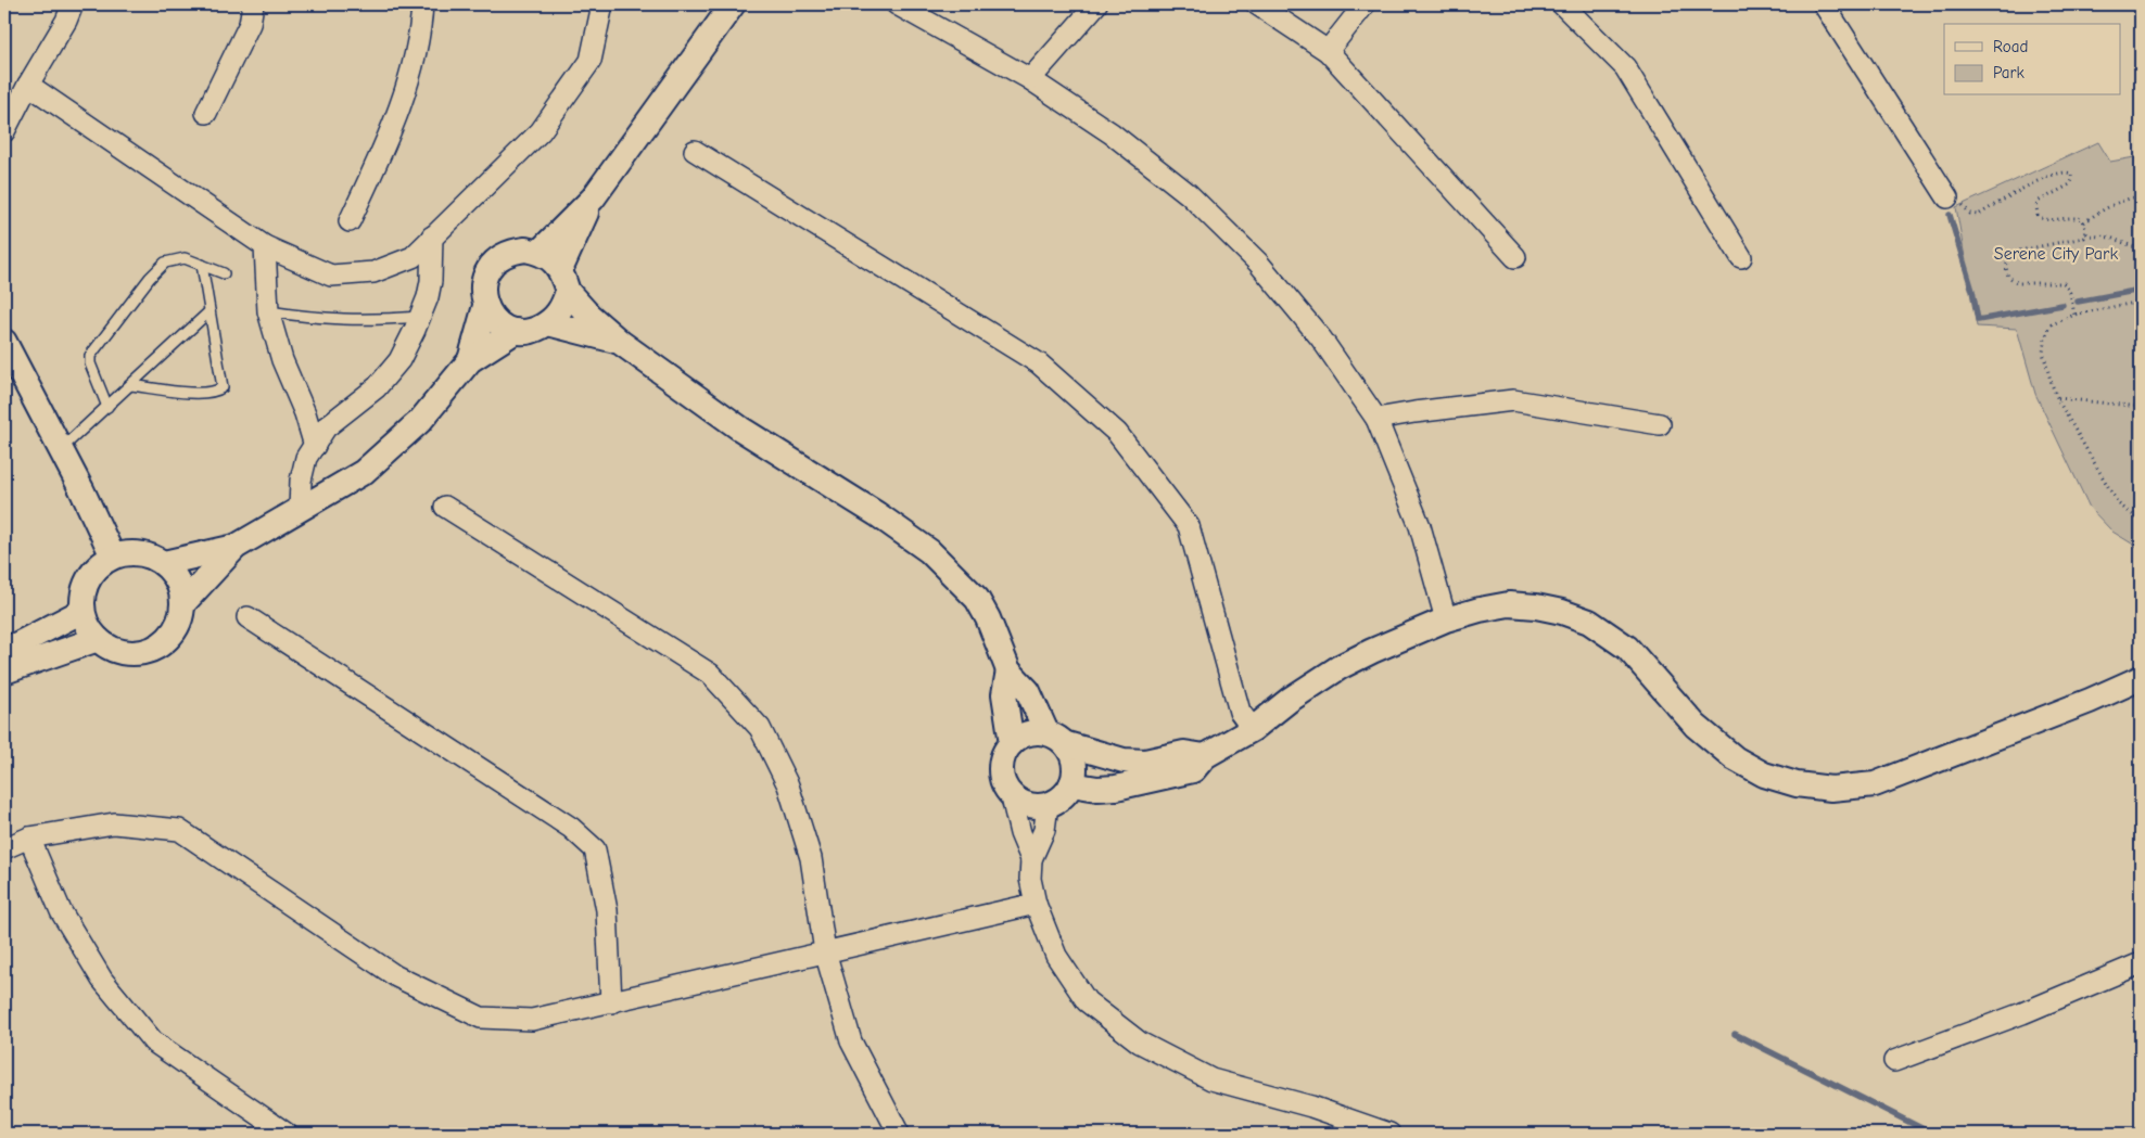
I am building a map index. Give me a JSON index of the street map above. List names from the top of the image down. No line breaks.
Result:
{"parks":["Serene City Park"],"legend":["Road","Park"]}
